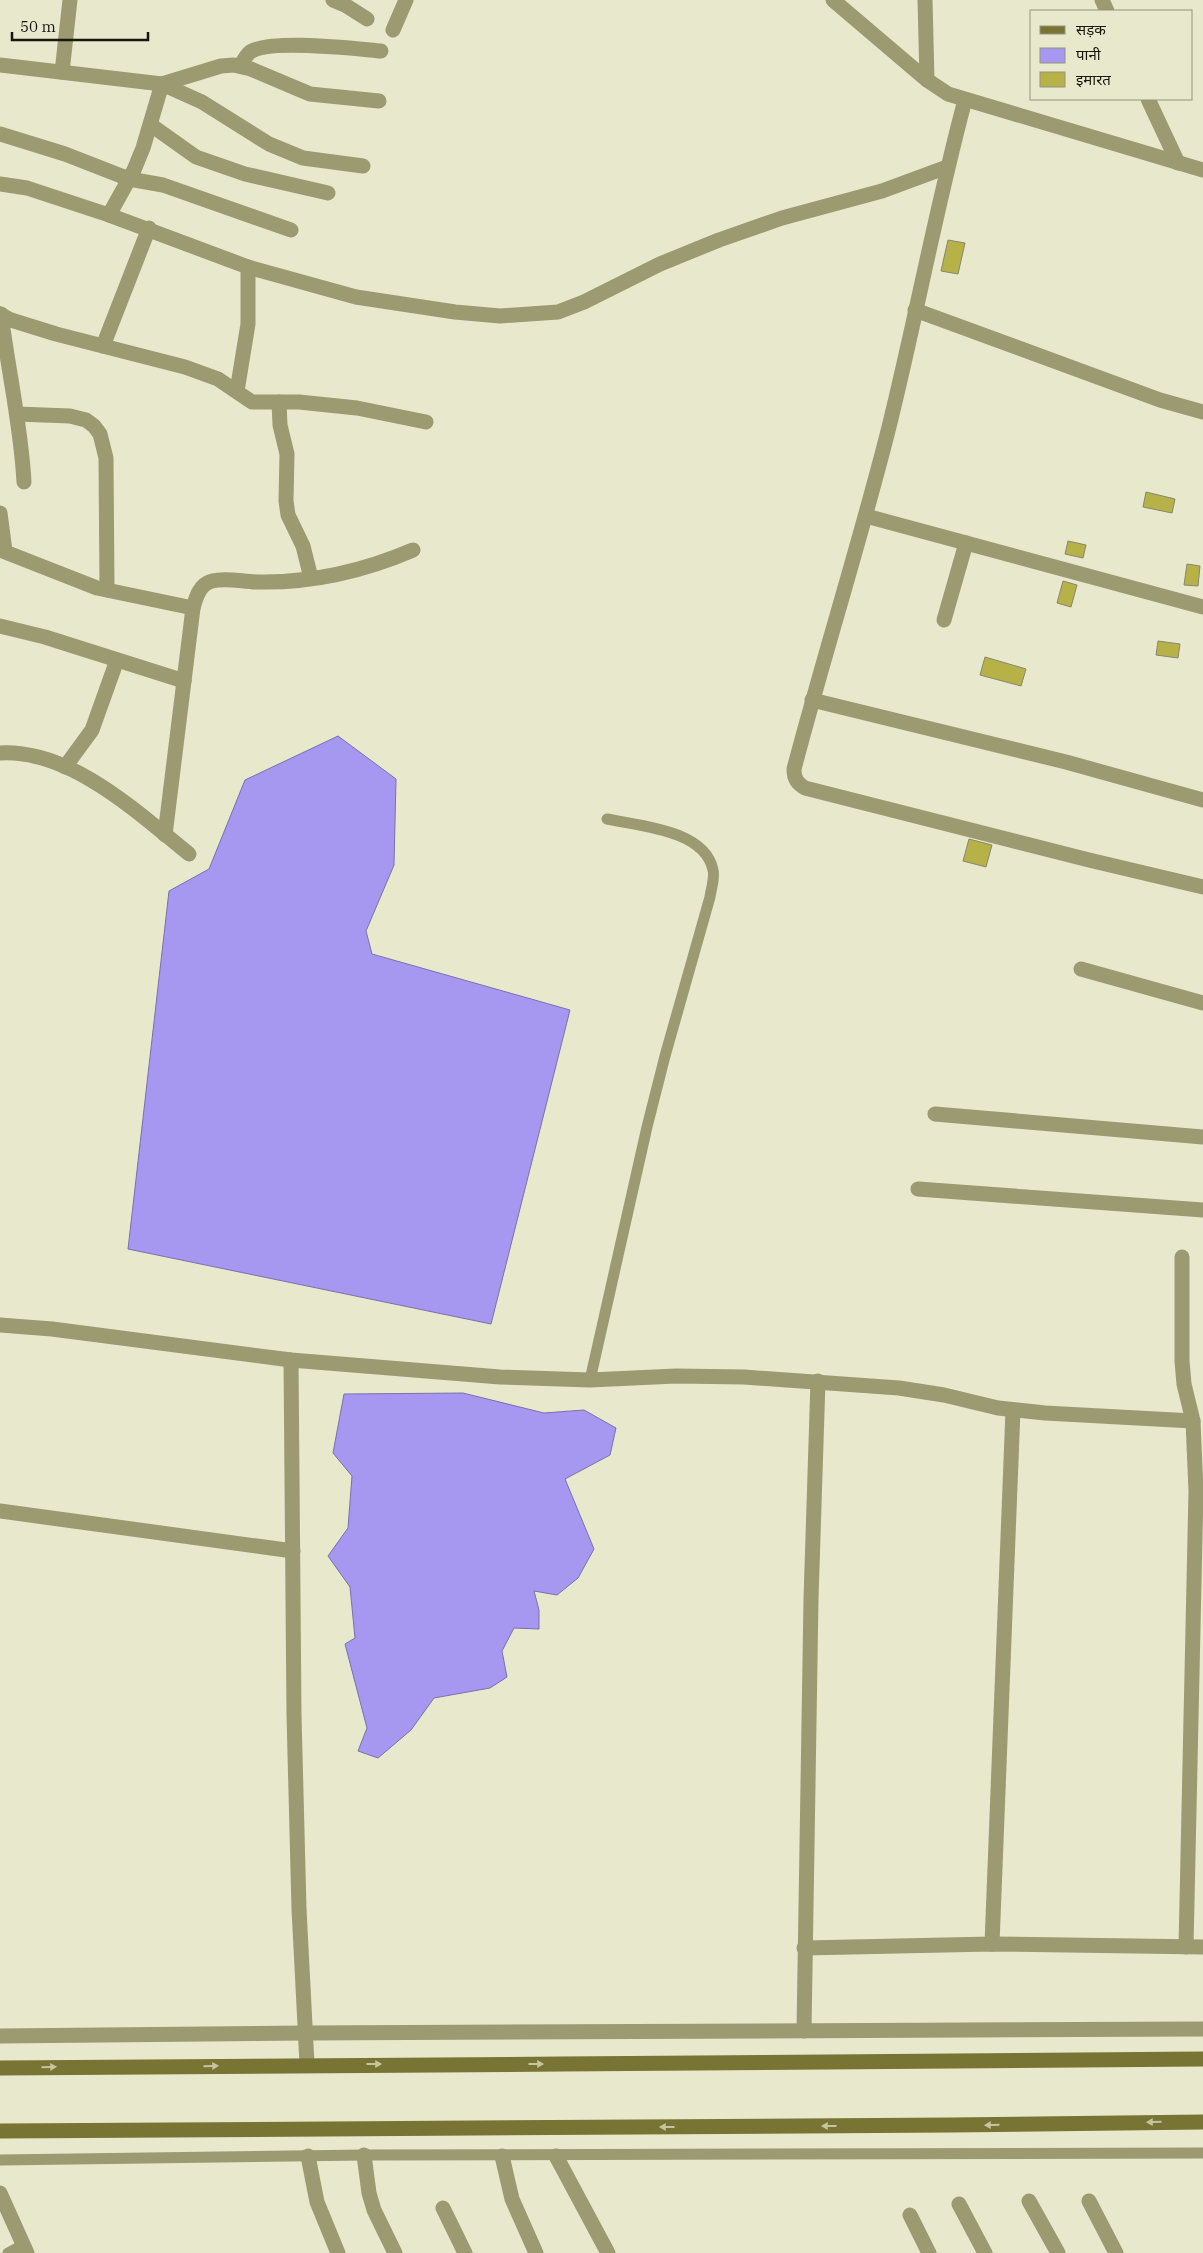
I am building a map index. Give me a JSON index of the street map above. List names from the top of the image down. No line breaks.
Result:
{"legend":["सड़क","पानी","इमारत"],"scale_bar":"50 m"}
